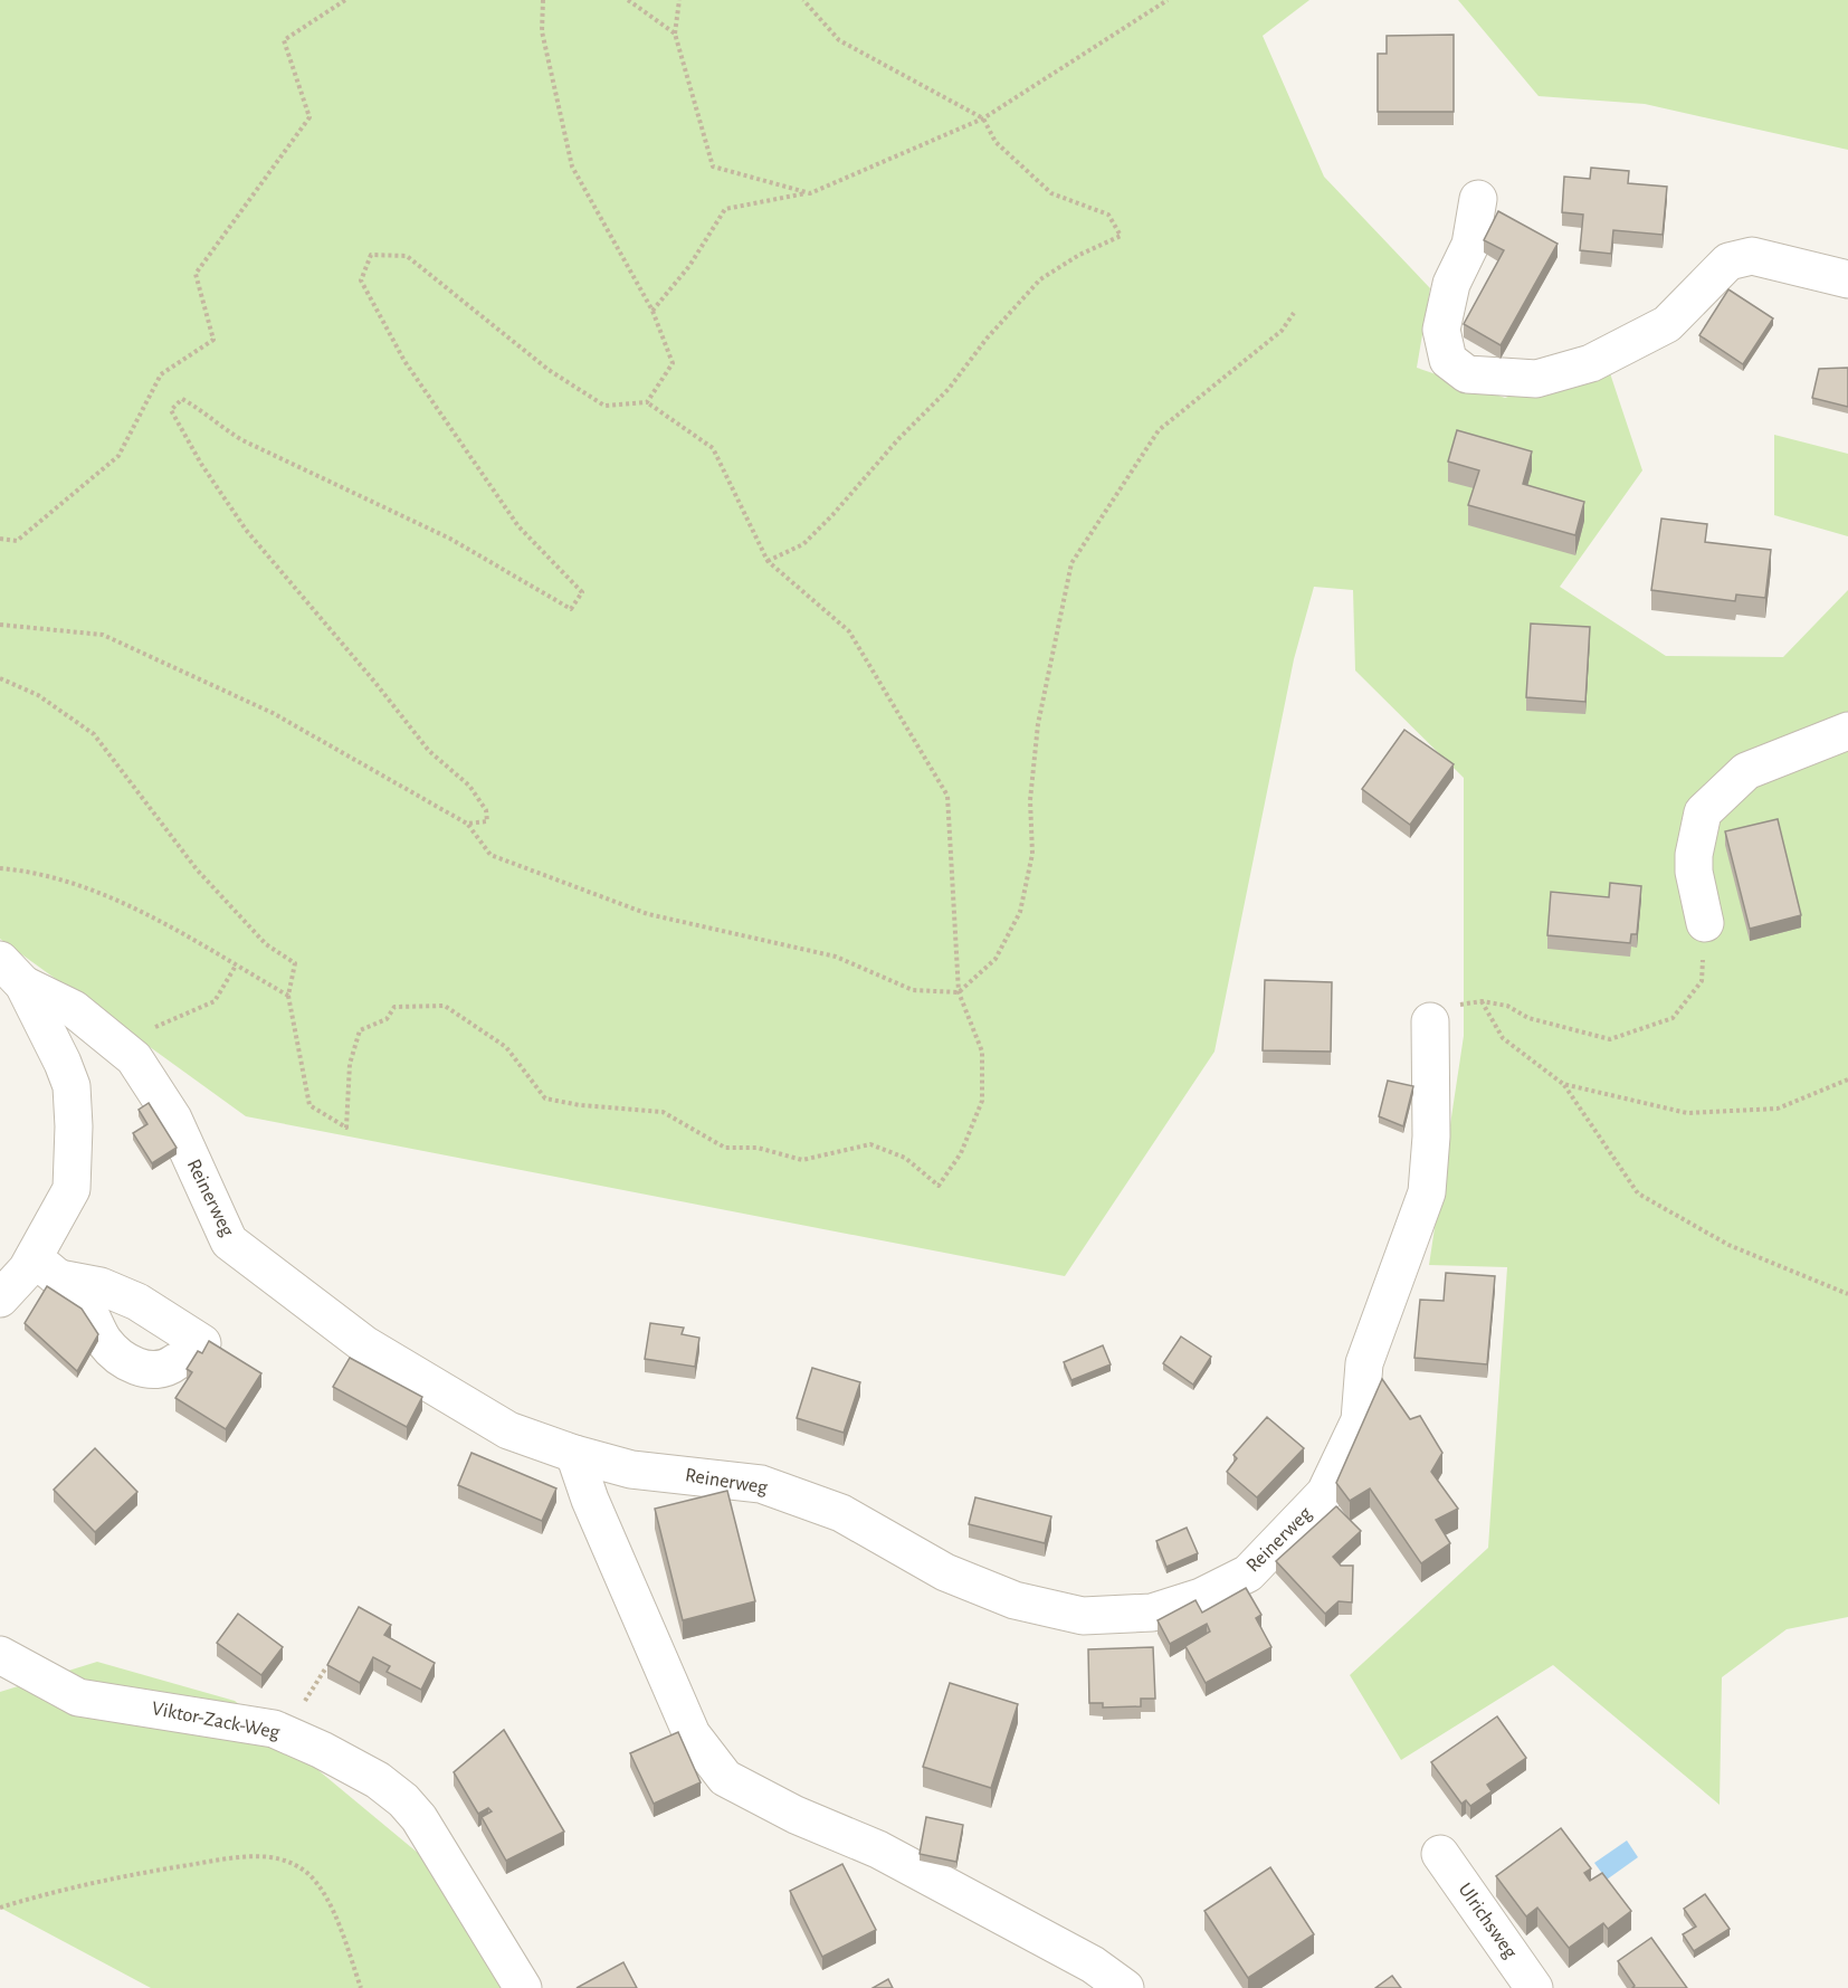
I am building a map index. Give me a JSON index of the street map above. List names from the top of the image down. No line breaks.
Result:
{"streets":{"street":["Reinerweg","Viktor-Zack-Weg","Ulrichsweg"]}}
